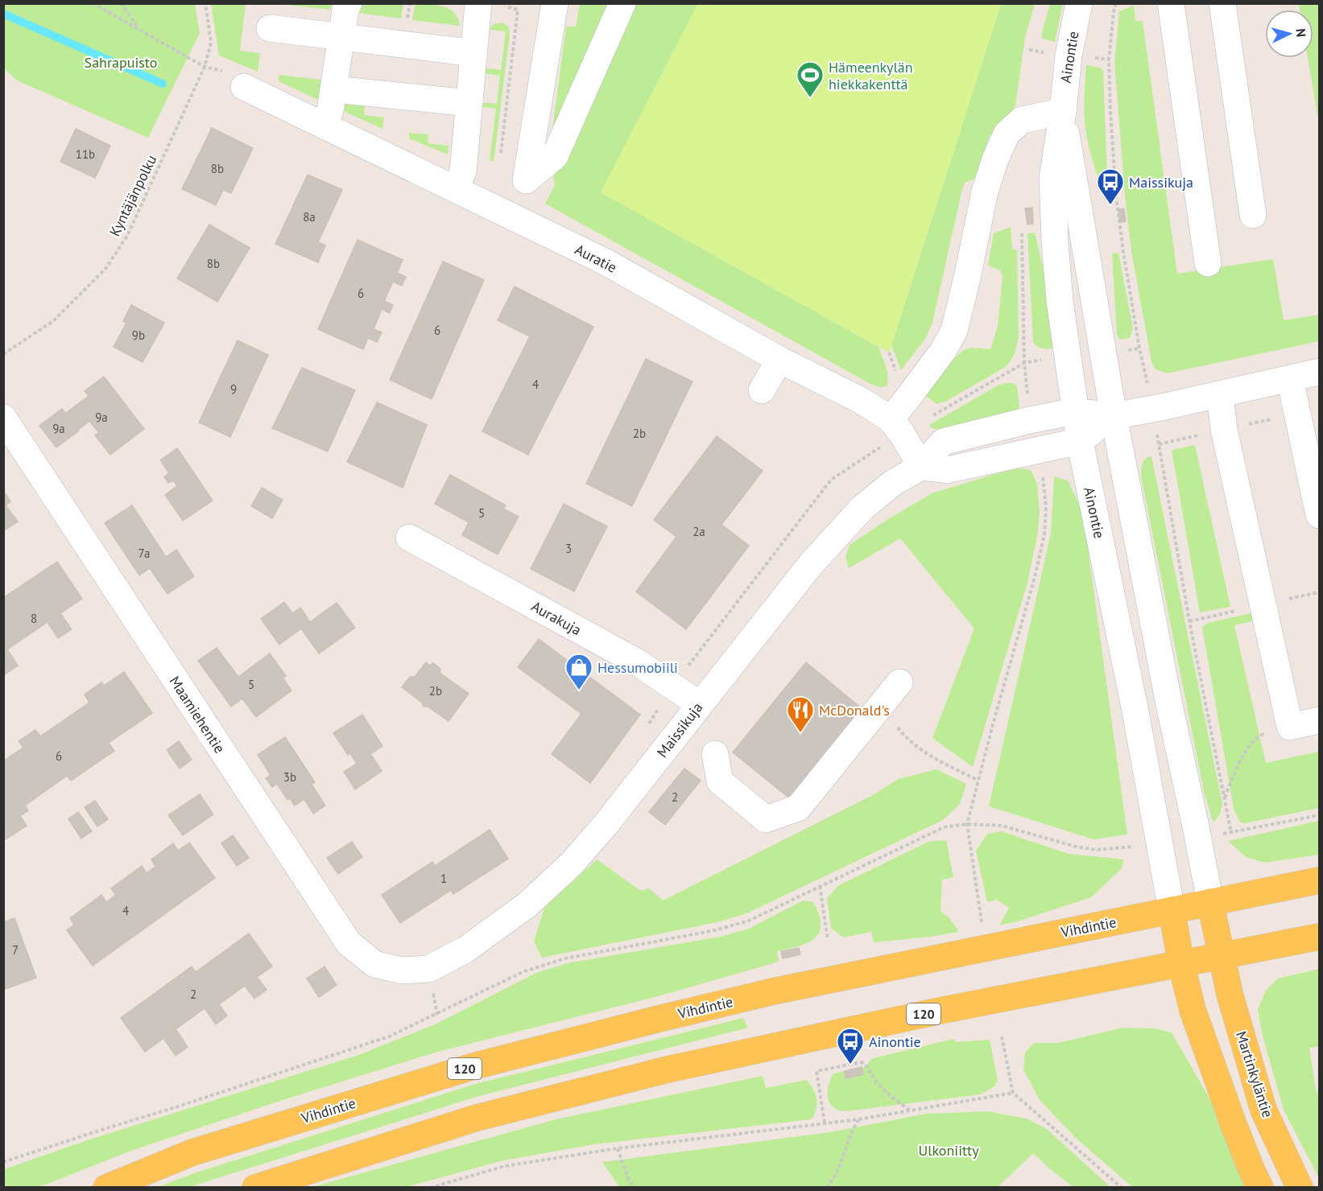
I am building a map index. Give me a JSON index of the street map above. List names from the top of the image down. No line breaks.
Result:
{"streets":{"main road":["Vihdintie","120","Martinkyläntie"],"street":["Ainontie","Auratie","Aurakuja","Maamiehentie","Maissikuja"],"path":["Kyntäjänpolku"]},"crossings":[["Ainontie","Maissikuja"],["Ainontie","Vihdintie"],["Ainontie","Martinkyläntie"],["Auratie","Maissikuja"],["Aurakuja","Maissikuja"],["Maamiehentie","Maissikuja"],["Vihdintie","Martinkyläntie"],["120","Martinkyläntie"]],"parks":["Sahrapuisto","Ulkoniitty"],"places":{"sports":["Hämeenkylän hiekkakenttä"],"bus stop":["Maissikuja","Ainontie"],"shop":["Hessumobiili"],"restaurant":["McDonald's"]},"house_numbers":["11b","8b","8a","8b","6","6","9b","4","9","9a","9a","2b","5","2a","3","7a","8","5","2b","6","3b","2","1","4","7","2"],"north":"right"}
